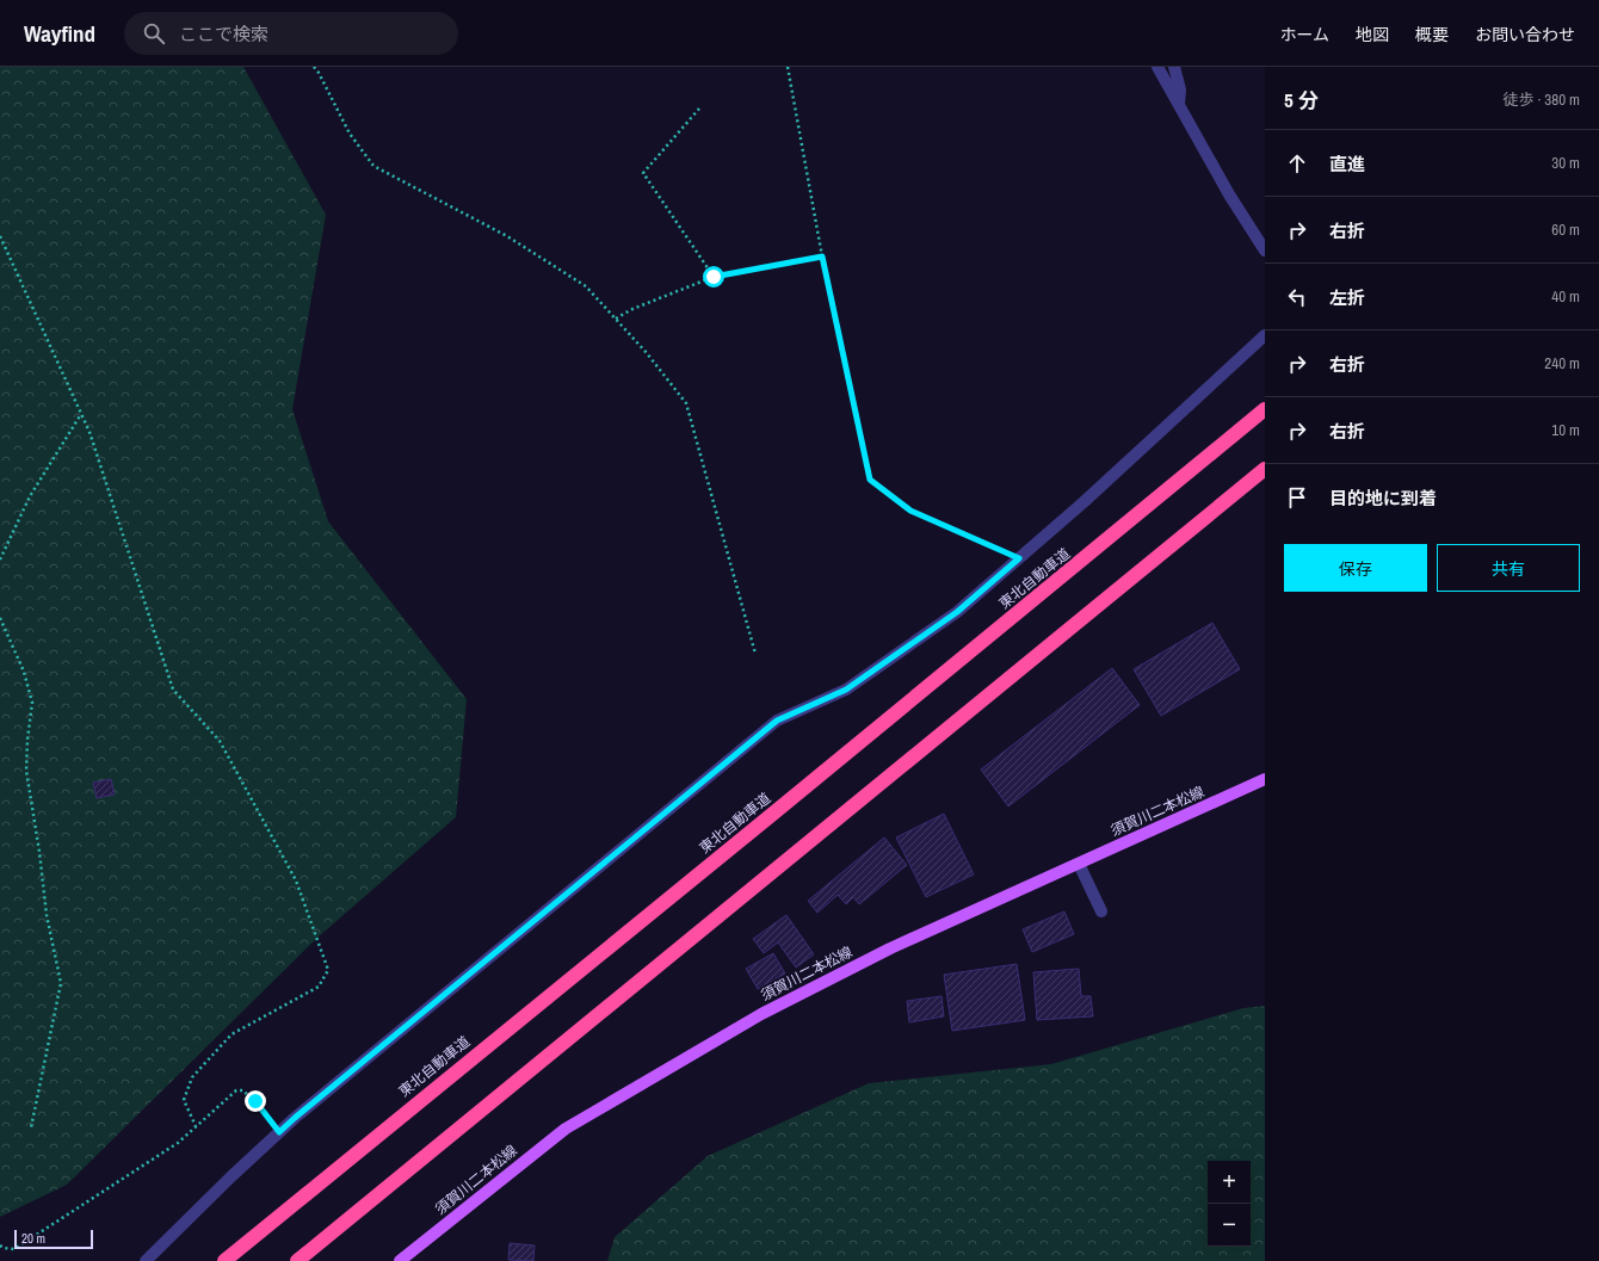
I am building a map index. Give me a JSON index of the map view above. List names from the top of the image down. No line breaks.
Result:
{"streets":{"highway":["東北自動車道"],"main road":["須賀川二本松線"]},"scale_bar":"20 m","page":{"header":"Wayfind","search":"ここで検索","nav":["ホーム","地図","概要","お問い合わせ"],"heading":["5 分","徒歩 · 380 m"],"list":[["直進","30 m"],["右折","60 m"],["左折","40 m"],["右折","240 m"],["右折","10 m"],"目的地に到着"],"buttons":["保存","共有"],"map_buttons":["+","−"],"scale":"20 m"}}
